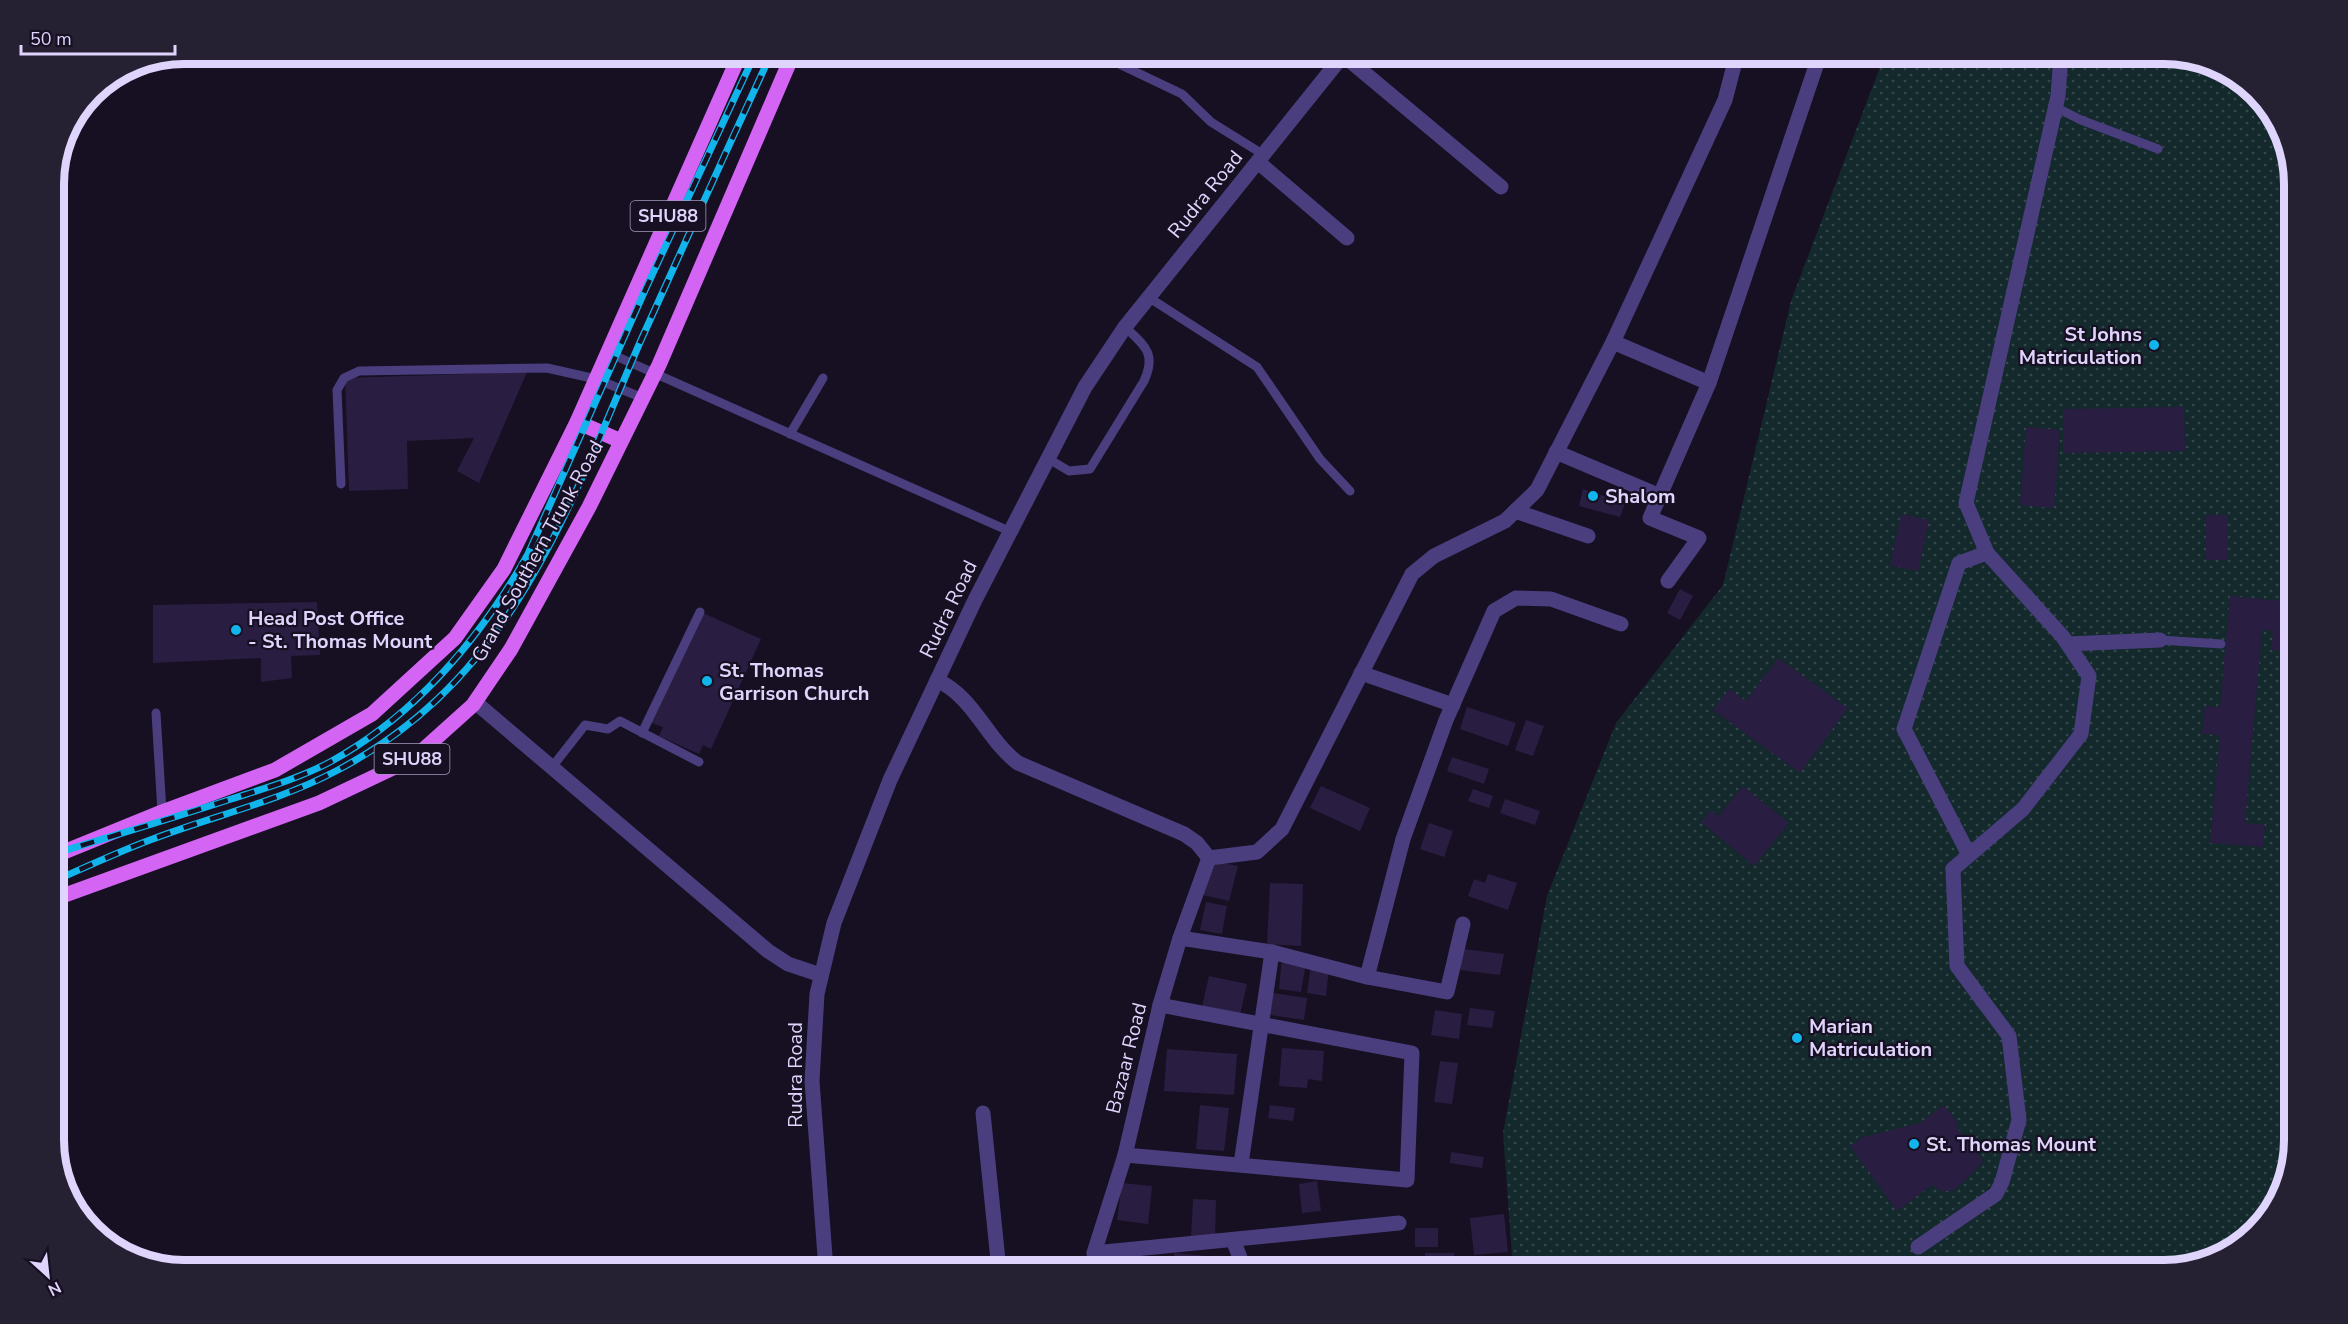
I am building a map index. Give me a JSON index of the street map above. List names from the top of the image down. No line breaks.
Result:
{"streets":{"main road":["SHU88","Grand Southern Trunk Road"],"street":["Rudra Road","Bazaar Road"]},"places":["St Johns Matriculation","Shalom","Head Post Office - St. Thomas Mount","St. Thomas Garrison Church","Marian Matriculation","St. Thomas Mount"],"scale_bar":"50 m","north":"bottom right"}
